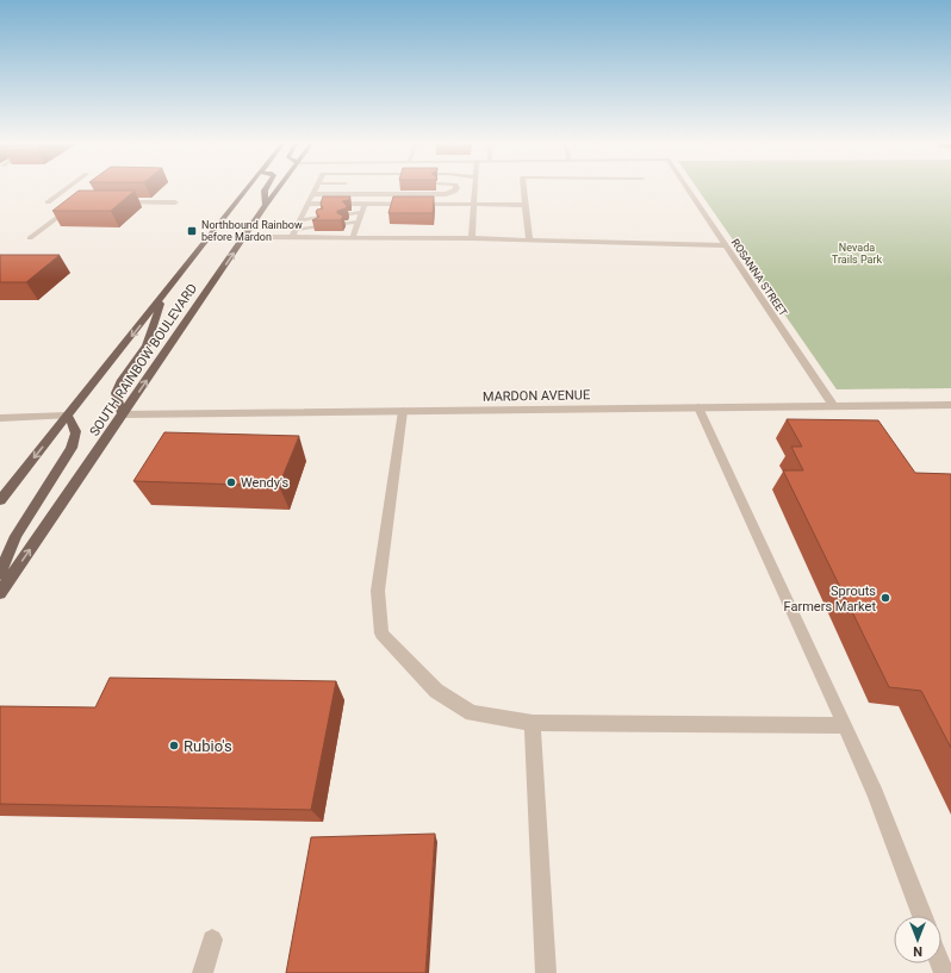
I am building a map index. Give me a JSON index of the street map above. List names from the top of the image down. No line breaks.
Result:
{"streets":{"main road":["SOUTH RAINBOW BOULEVARD"],"street":["ROSANNA STREET","MARDON AVENUE"]},"crossings":[["ROSANNA STREET","MARDON AVENUE"],["SOUTH RAINBOW BOULEVARD","MARDON AVENUE"]],"parks":["Nevada Trails Park"],"places":{"transit":["Northbound Rainbow before Mardon"],"other":["Wendy's","Sprouts Farmers Market","Rubio's"]},"north":"bottom"}
